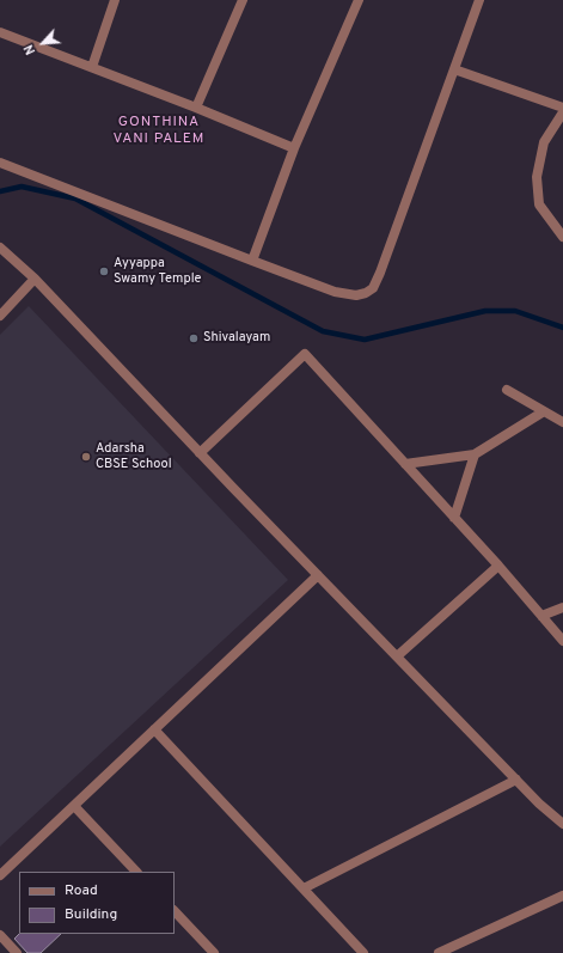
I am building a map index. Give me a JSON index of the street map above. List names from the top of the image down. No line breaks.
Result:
{"districts":["GONTHINA VANI PALEM"],"places":["Ayyappa Swamy Temple","Shivalayam","Adarsha CBSE School"],"legend":["Road","Building"],"north":"bottom left"}
